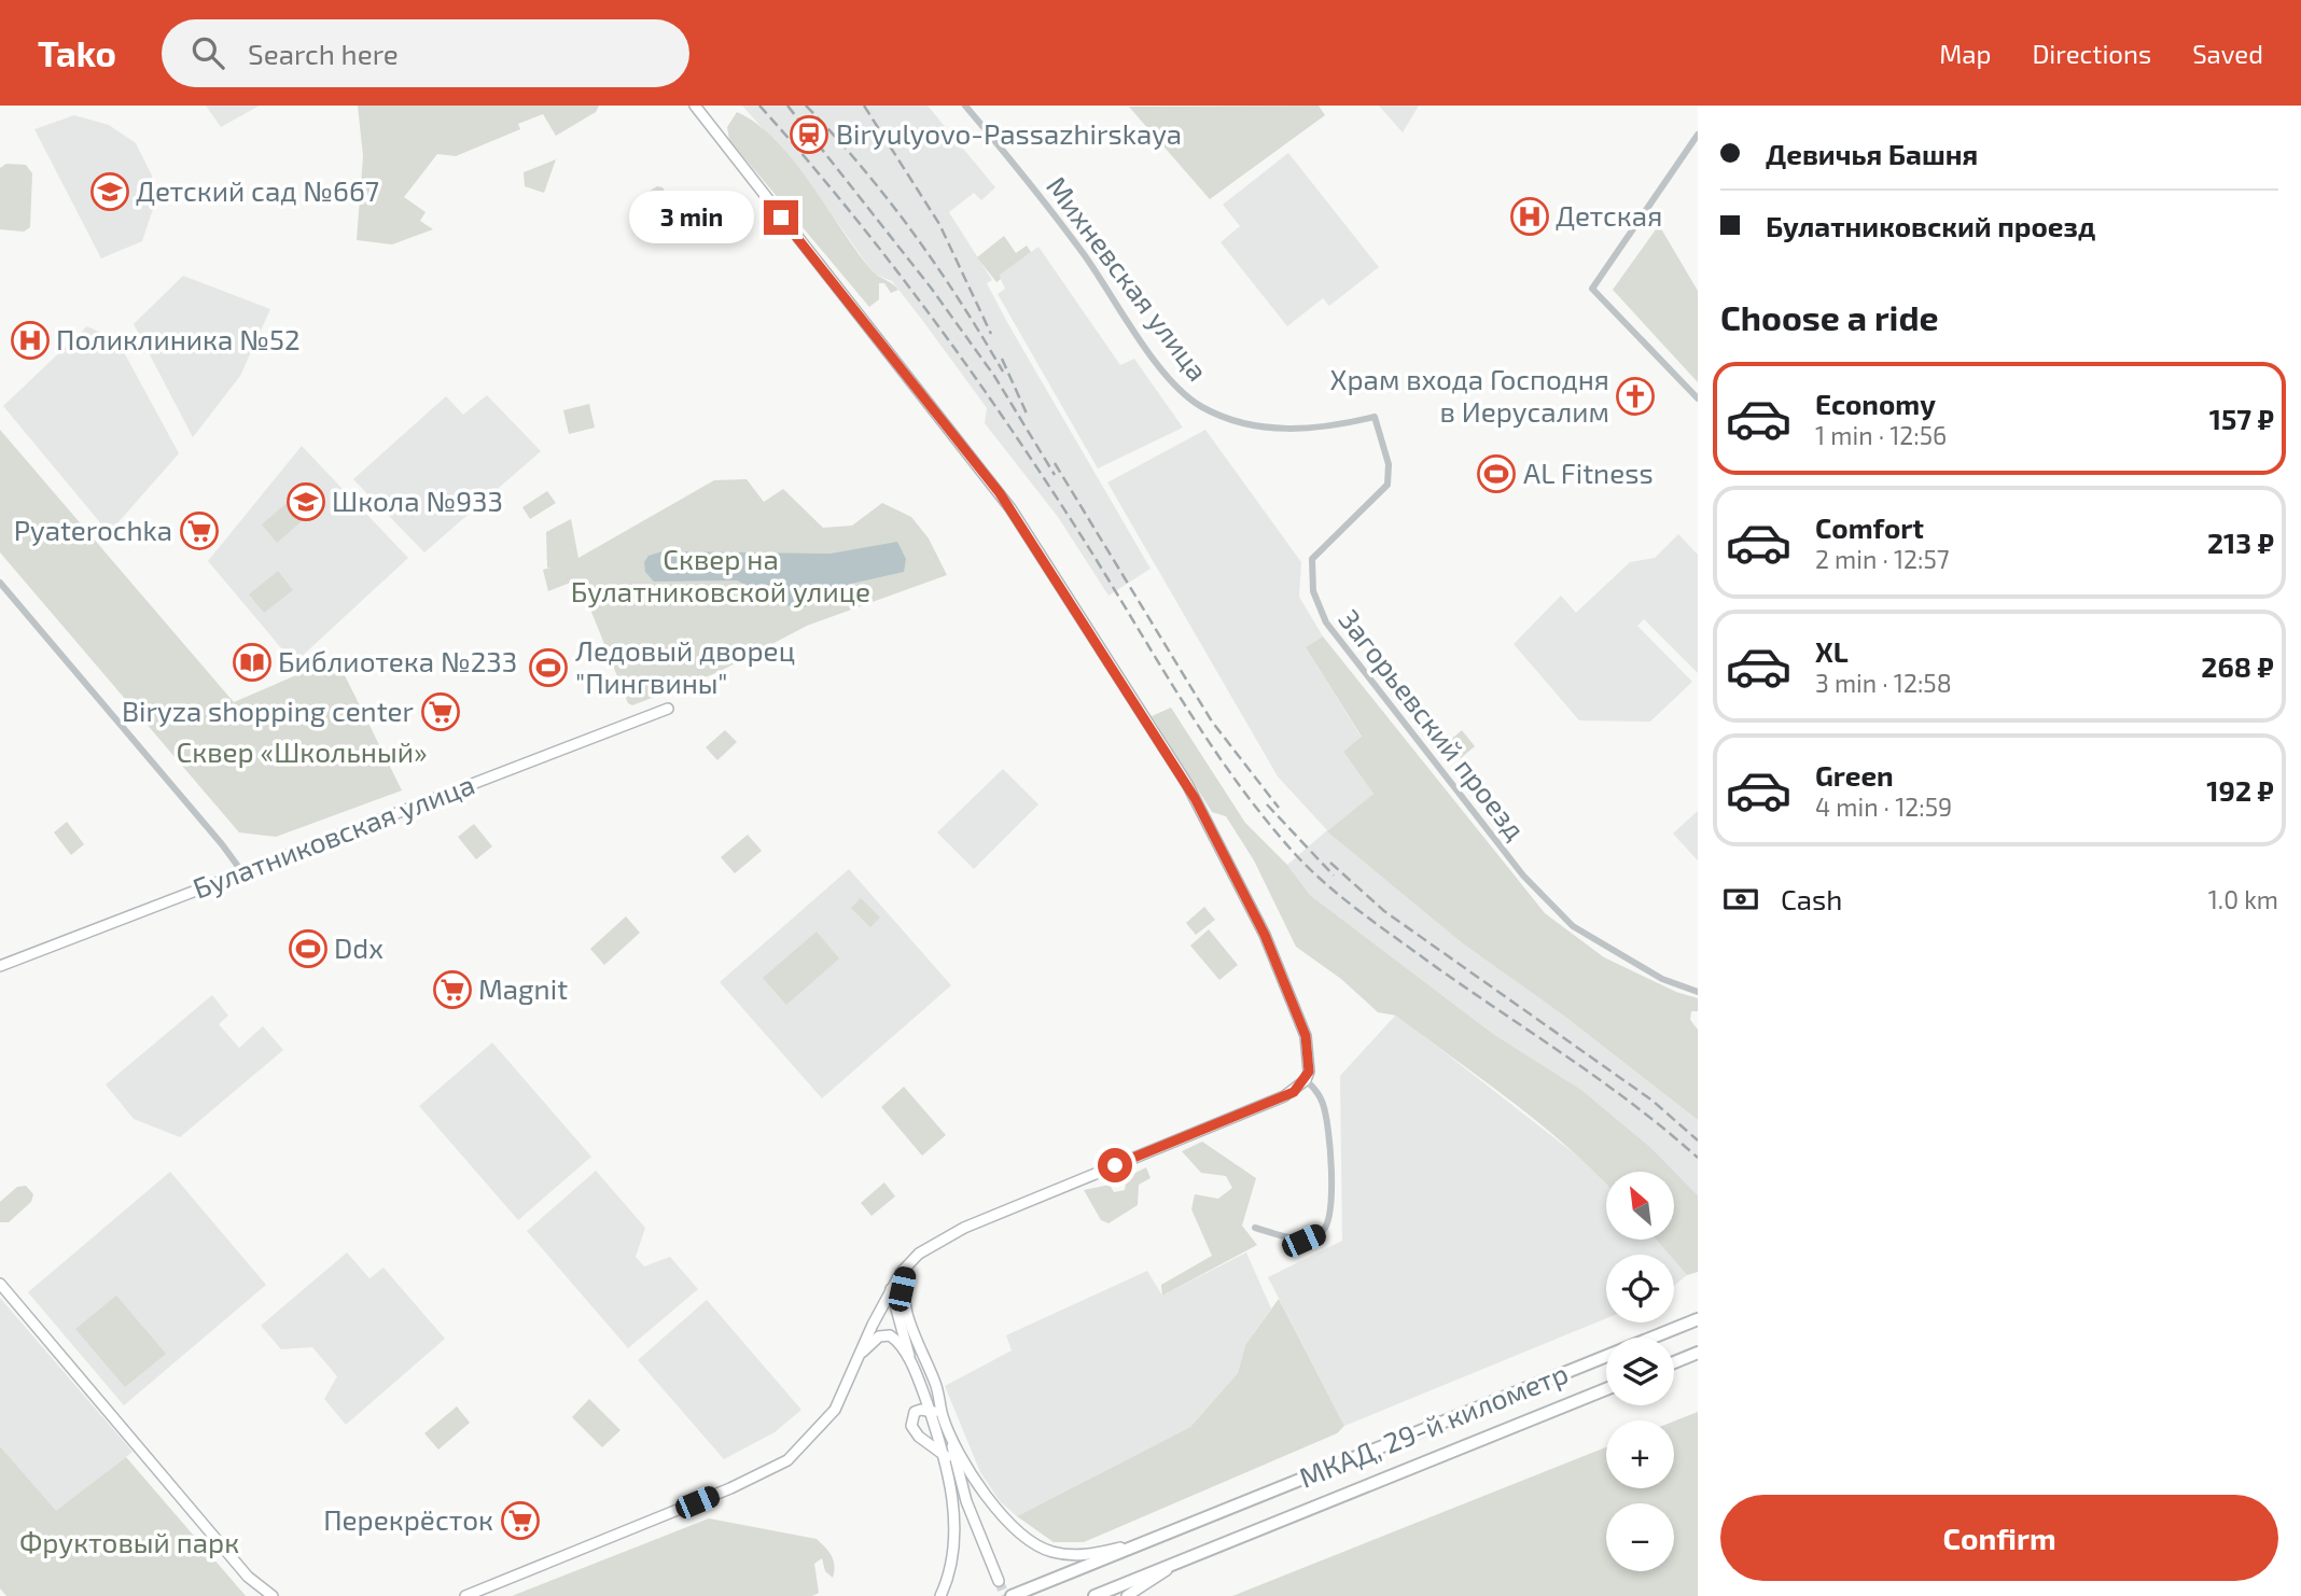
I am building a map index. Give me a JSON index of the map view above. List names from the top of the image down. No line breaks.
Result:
{"streets":{"highway":["МКАД, 29-й километр"],"street":["Михневская улица","Загорьевский проезд","Булатниковская улица"]},"crossings":[["Михневская улица","Загорьевский проезд"]],"parks":["Сквер на Булатниковской улице","Сквер «Школьный»","Фруктовый парк"],"places":{"station":["Biryulyovo-Passazhirskaya"],"school or university":["Детский сад №667","Школа №933"],"hospital":["Детская","Поликлиника №52"],"church":["Храм входа Господня в Иерусалим"],"sports":["AL Fitness","Ледовый дворец \"Пингвины\"","Ddx"],"supermarket":["Pyaterochka","Biryza shopping center","Magnit","Перекрёсток"],"library":["Библиотека №233"]},"north":"top left","page":{"header":"Tako","search":"Search here","nav":["Map","Directions","Saved"],"banner":["Девичья Башня","Булатниковский проезд"],"bubble":"3 min","heading":"Choose a ride","list":[{"name":"Economy","note":"1 min · 12:56","value":"157 ₽"},{"name":"Comfort","note":"2 min · 12:57","value":"213 ₽"},{"name":"XL","note":"3 min · 12:58","value":"268 ₽"},{"name":"Green","note":"4 min · 12:59","value":"192 ₽"}],"pay":["Cash","1.0 km"],"map_buttons":["+","−"],"buttons":"Confirm"}}
